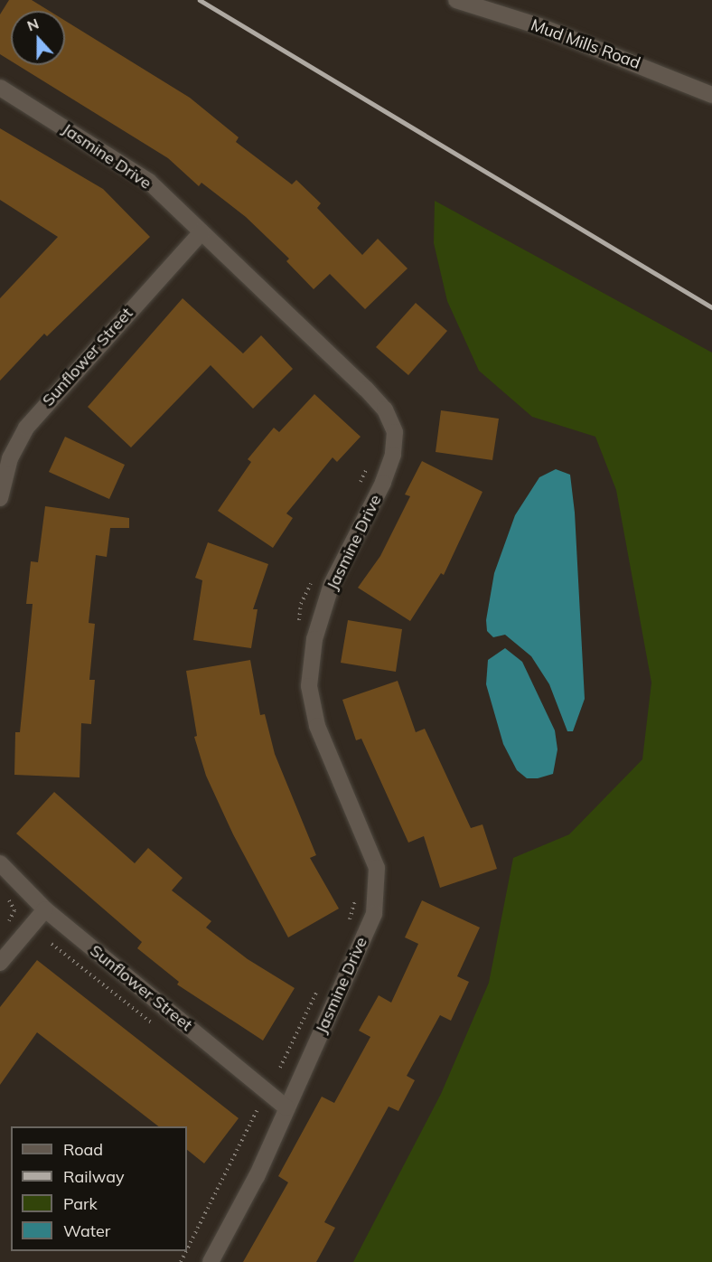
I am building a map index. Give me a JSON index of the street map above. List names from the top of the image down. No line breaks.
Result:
{"streets":{"street":["Mud Mills Road","Jasmine Drive","Sunflower Street"]},"crossings":[["Jasmine Drive","Sunflower Street"]],"legend":["Road","Railway","Park","Water"],"north":"top"}
